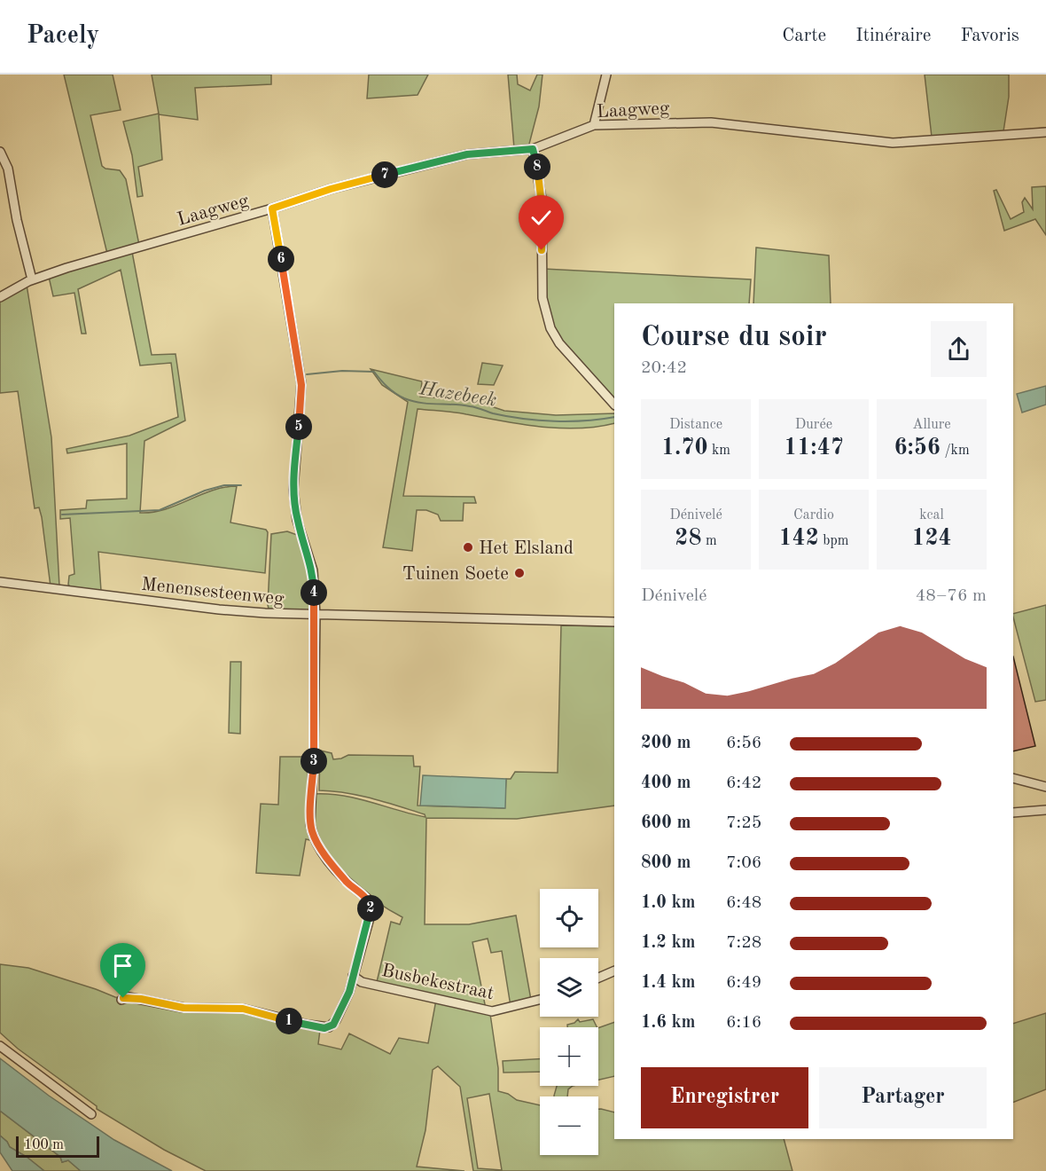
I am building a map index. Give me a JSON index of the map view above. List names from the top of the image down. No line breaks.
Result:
{"streets":{"street":["Laagweg","Menensesteenweg","Busbekestraat"]},"crossings":[["Laagweg","Busbekestraat"],["Menensesteenweg","Busbekestraat"]],"water":["Hazebeek"],"places":["Het Elsland","Tuinen Soete"],"scale_bar":"100 m","page":{"header":"Pacely","nav":["Carte","Itinéraire","Favoris"],"pins":["8","7","6","5","4","3","2","1"],"heading":["Course du soir","20:42"],"stats":[["Distance","1.70 km"],["Durée","11:47"],["Allure","6:56 /km"],["Dénivelé","28 m"],["Cardio","142 bpm"],["kcal","124"]],"chart":["Dénivelé","48–76 m"],"list":[{"name":"200 m","note":"6:56"},{"name":"400 m","note":"6:42"},{"name":"600 m","note":"7:25"},{"name":"800 m","note":"7:06"},{"name":"1.0 km","note":"6:48"},{"name":"1.2 km","note":"7:28"},{"name":"1.4 km","note":"6:49"},{"name":"1.6 km","note":"6:16"}],"map_buttons":["+","−"],"buttons":["Enregistrer","Partager"],"scale":"100 m"}}
